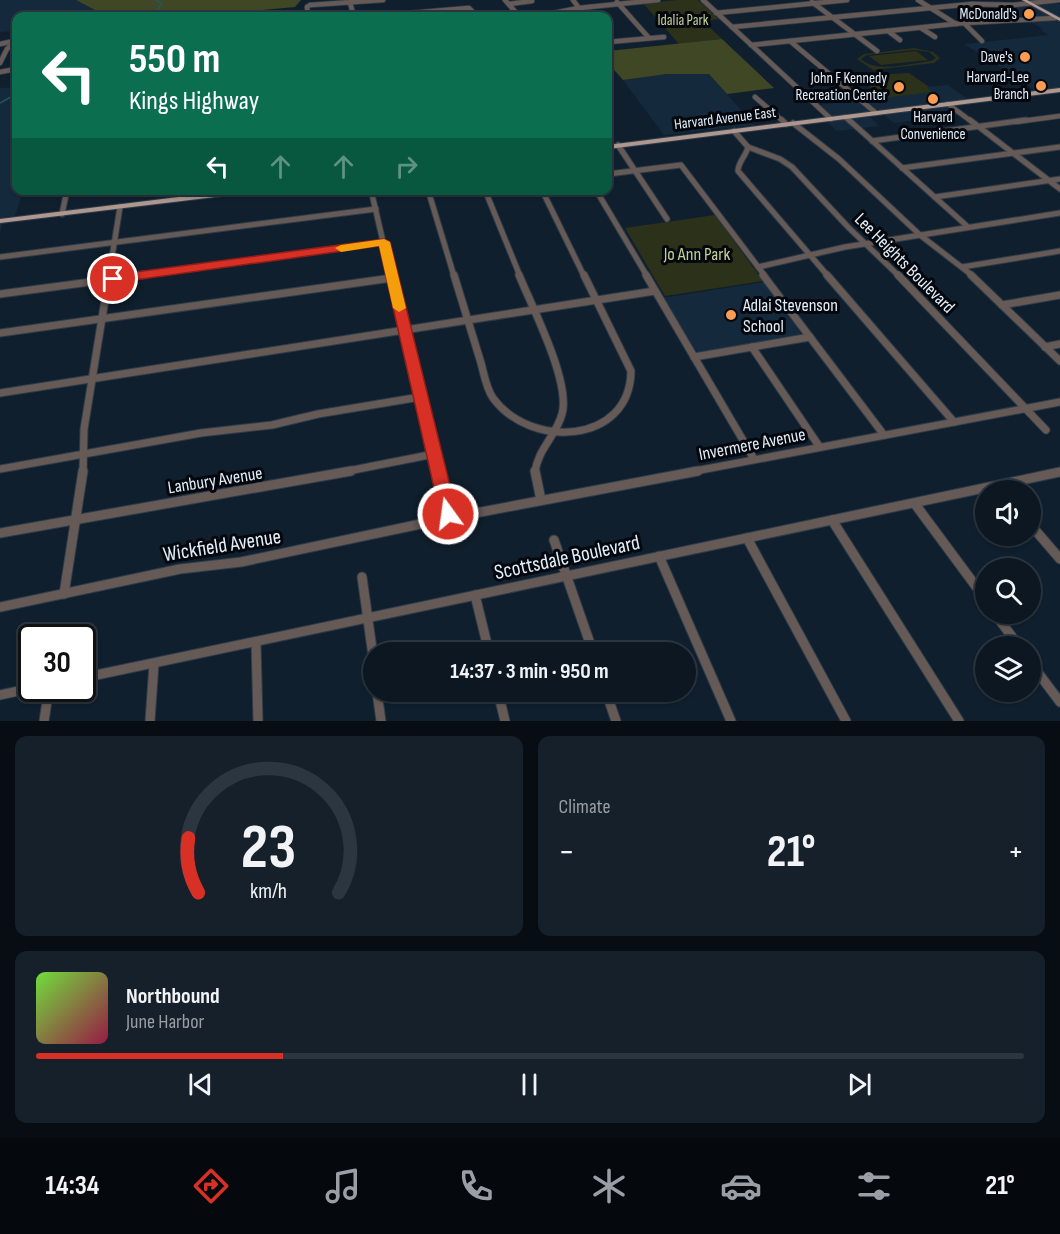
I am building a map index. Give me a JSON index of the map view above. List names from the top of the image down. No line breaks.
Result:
{"streets":{"main road":["Harvard Avenue East"],"street":["Lee Heights Boulevard","Invermere Avenue","Lanbury Avenue","Wickfield Avenue","Scottsdale Boulevard"]},"crossings":[["Harvard Avenue East","Lee Heights Boulevard"],["Lee Heights Boulevard","Invermere Avenue"],["Invermere Avenue","Wickfield Avenue"]],"parks":["Idalia Park","Jo Ann Park"],"places":["McDonald's","Dave's","Harvard-Lee Branch","John F Kennedy Recreation Center","Harvard Convenience","Adlai Stevenson School"],"page":{"turn":["550 m","Kings Highway"],"limit":"30","trip":"14:37 · 3 min · 950 m","tile":"Climate","heat":["−","21°","+"],"song":["Northbound","June Harbor"],"tabs":["14:34","21°"],"gauge":["23","km/h"]}}
